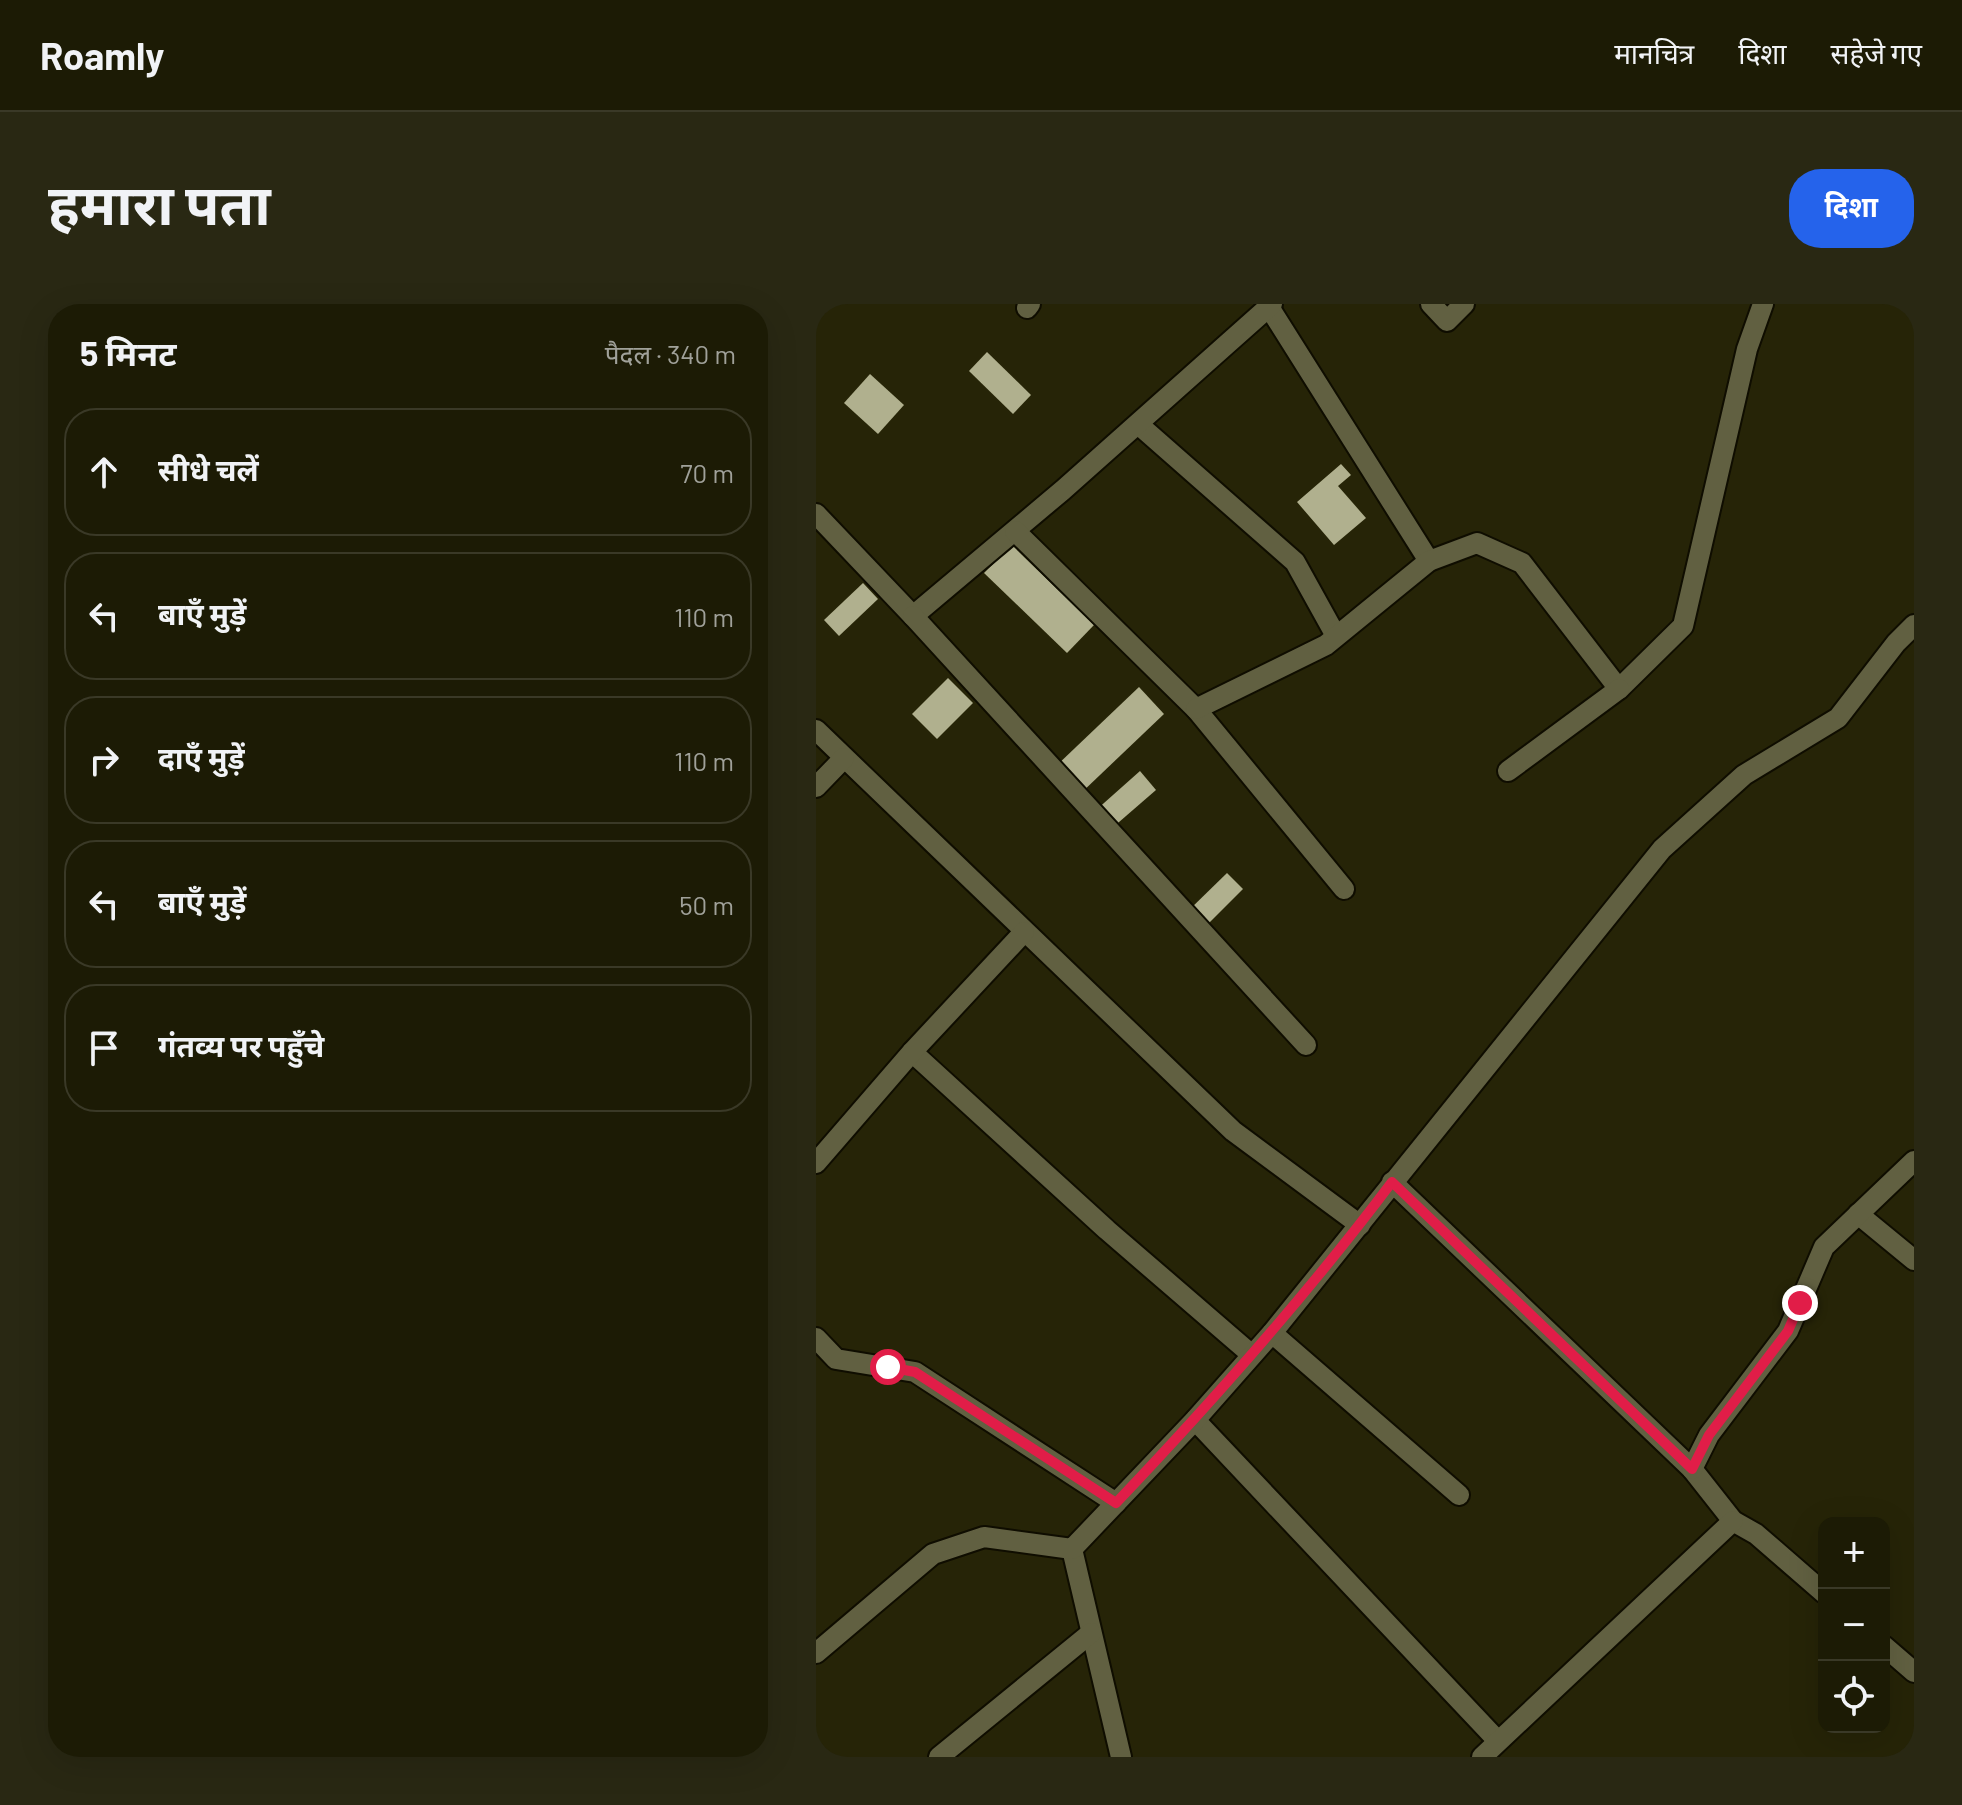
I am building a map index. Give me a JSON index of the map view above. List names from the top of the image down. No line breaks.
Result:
{"page":{"header":"Roamly","nav":["मानचित्र","दिशा","सहेजे गए"],"title":"हमारा पता","buttons":"दिशा","heading":["5 मिनट","पैदल · 340 m"],"list":[["सीधे चलें","70 m"],["बाएँ मुड़ें","110 m"],["दाएँ मुड़ें","110 m"],["बाएँ मुड़ें","50 m"],"गंतव्य पर पहुँचे"],"map_buttons":["+","−"]}}
